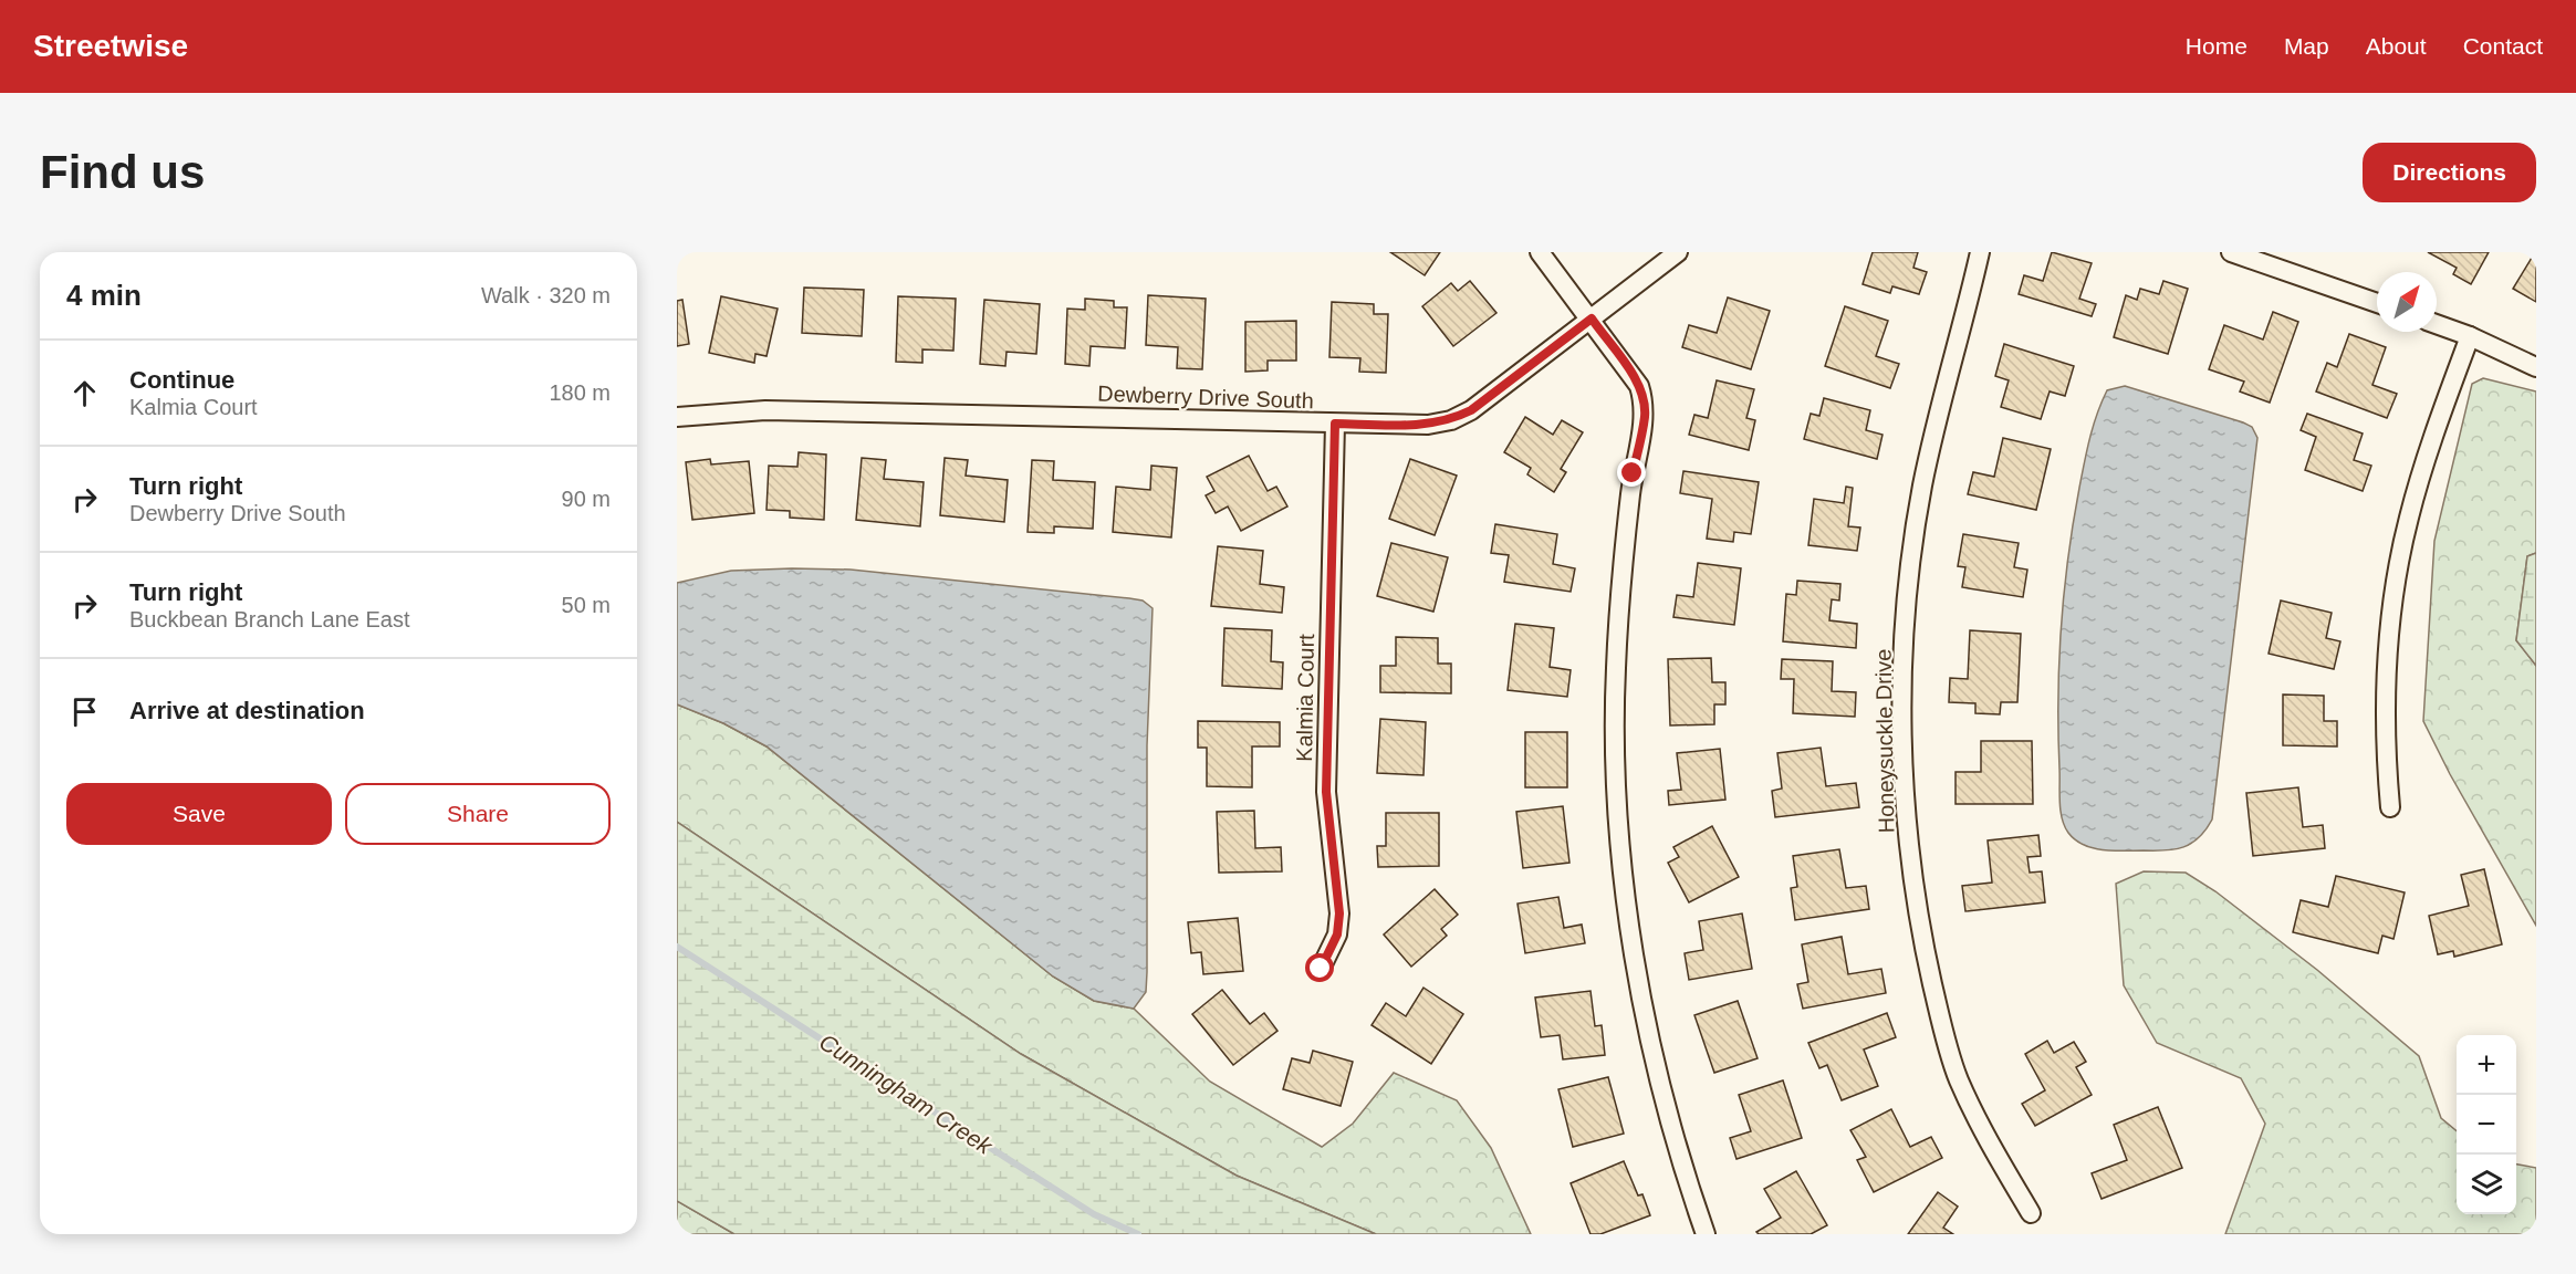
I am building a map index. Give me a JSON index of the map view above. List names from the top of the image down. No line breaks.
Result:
{"streets":{"street":["Dewberry Drive South","Kalmia Court","Honeysuckle Drive"]},"crossings":[["Dewberry Drive South","Kalmia Court"]],"water":["Cunningham Creek"],"north":"top right","page":{"header":"Streetwise","nav":["Home","Map","About","Contact"],"buttons":["Directions",["Save","Share"]],"title":"Find us","heading":["4 min","Walk · 320 m"],"list":[["Continue","Kalmia Court","180 m"],["Turn right","Dewberry Drive South","90 m"],["Turn right","Buckbean Branch Lane East","50 m"],"Arrive at destination"],"map_buttons":["+","−"]}}
